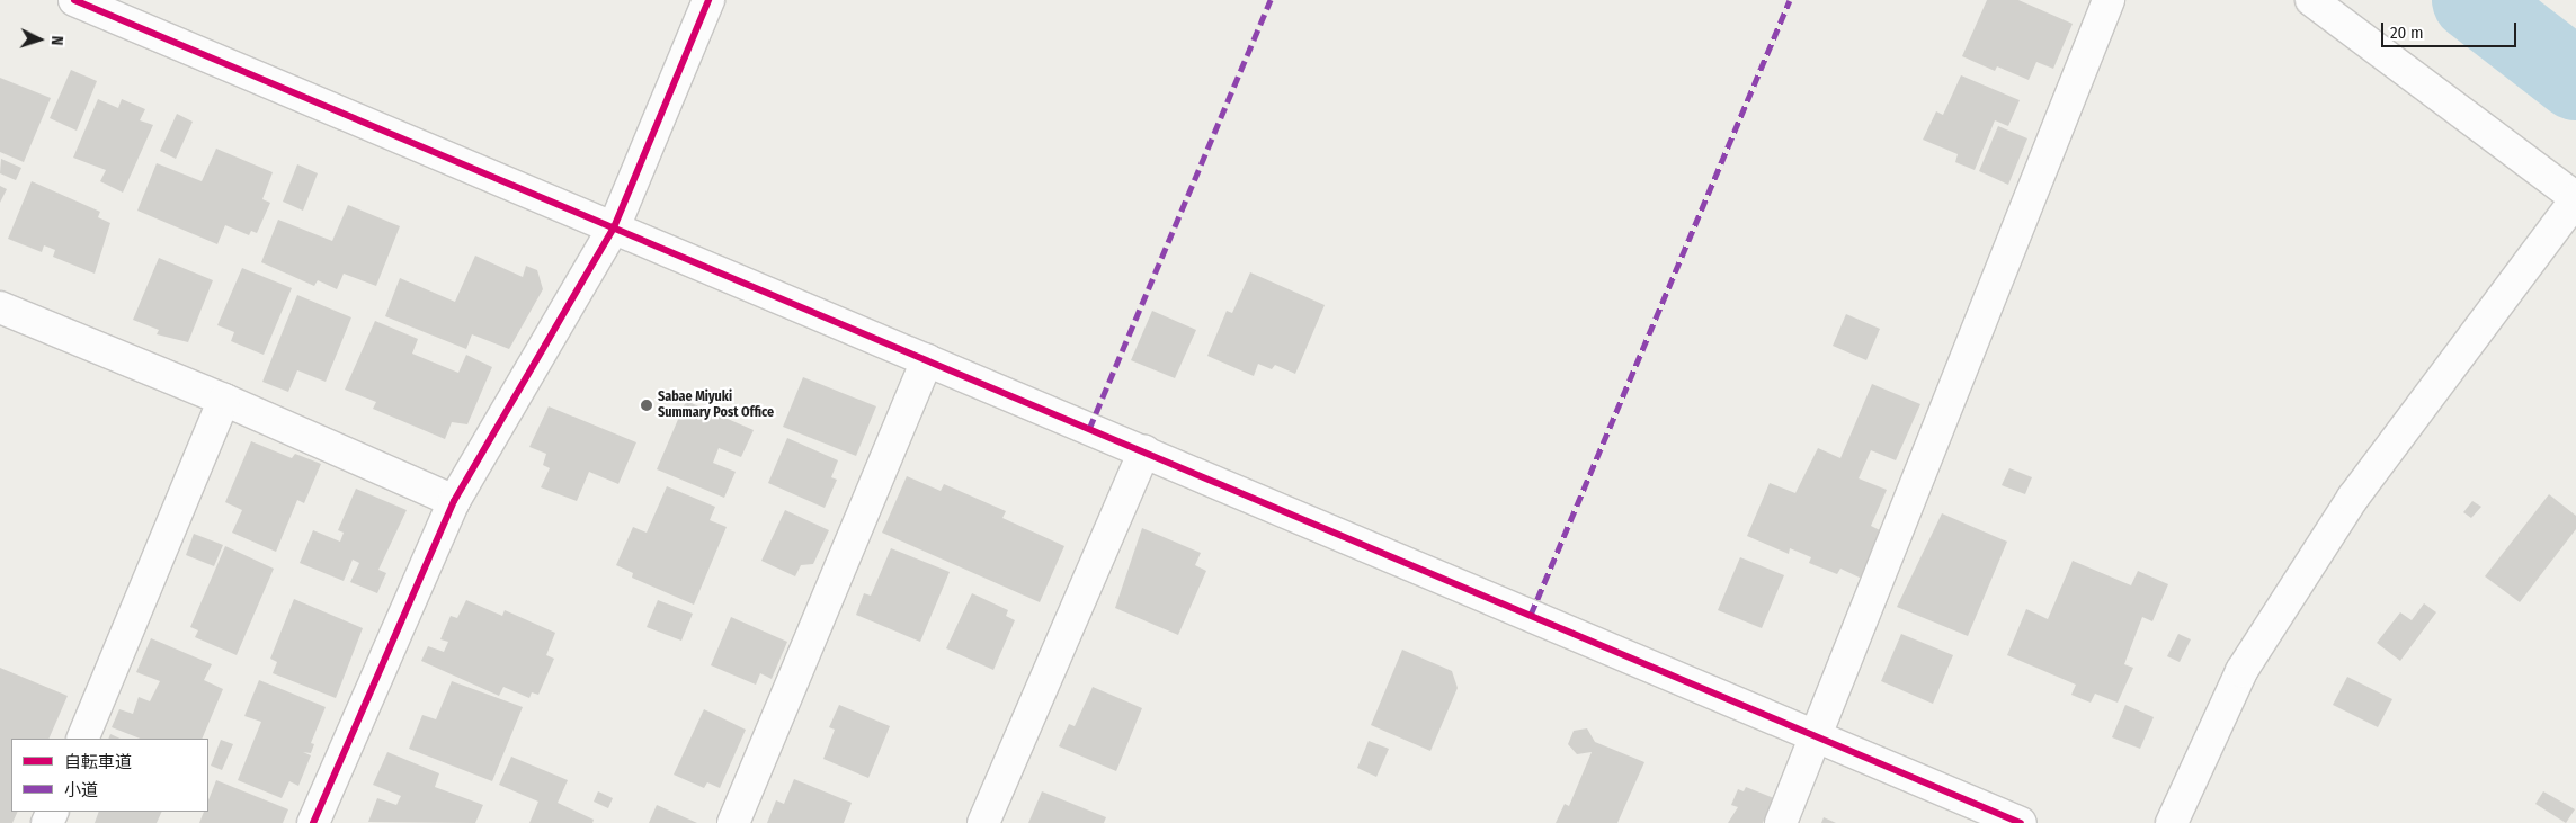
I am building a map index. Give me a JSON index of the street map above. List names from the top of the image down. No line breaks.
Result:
{"places":["Sabae Miyuki Summary Post Office"],"legend":["自転車道","小道"],"scale_bar":"20 m","north":"right"}
